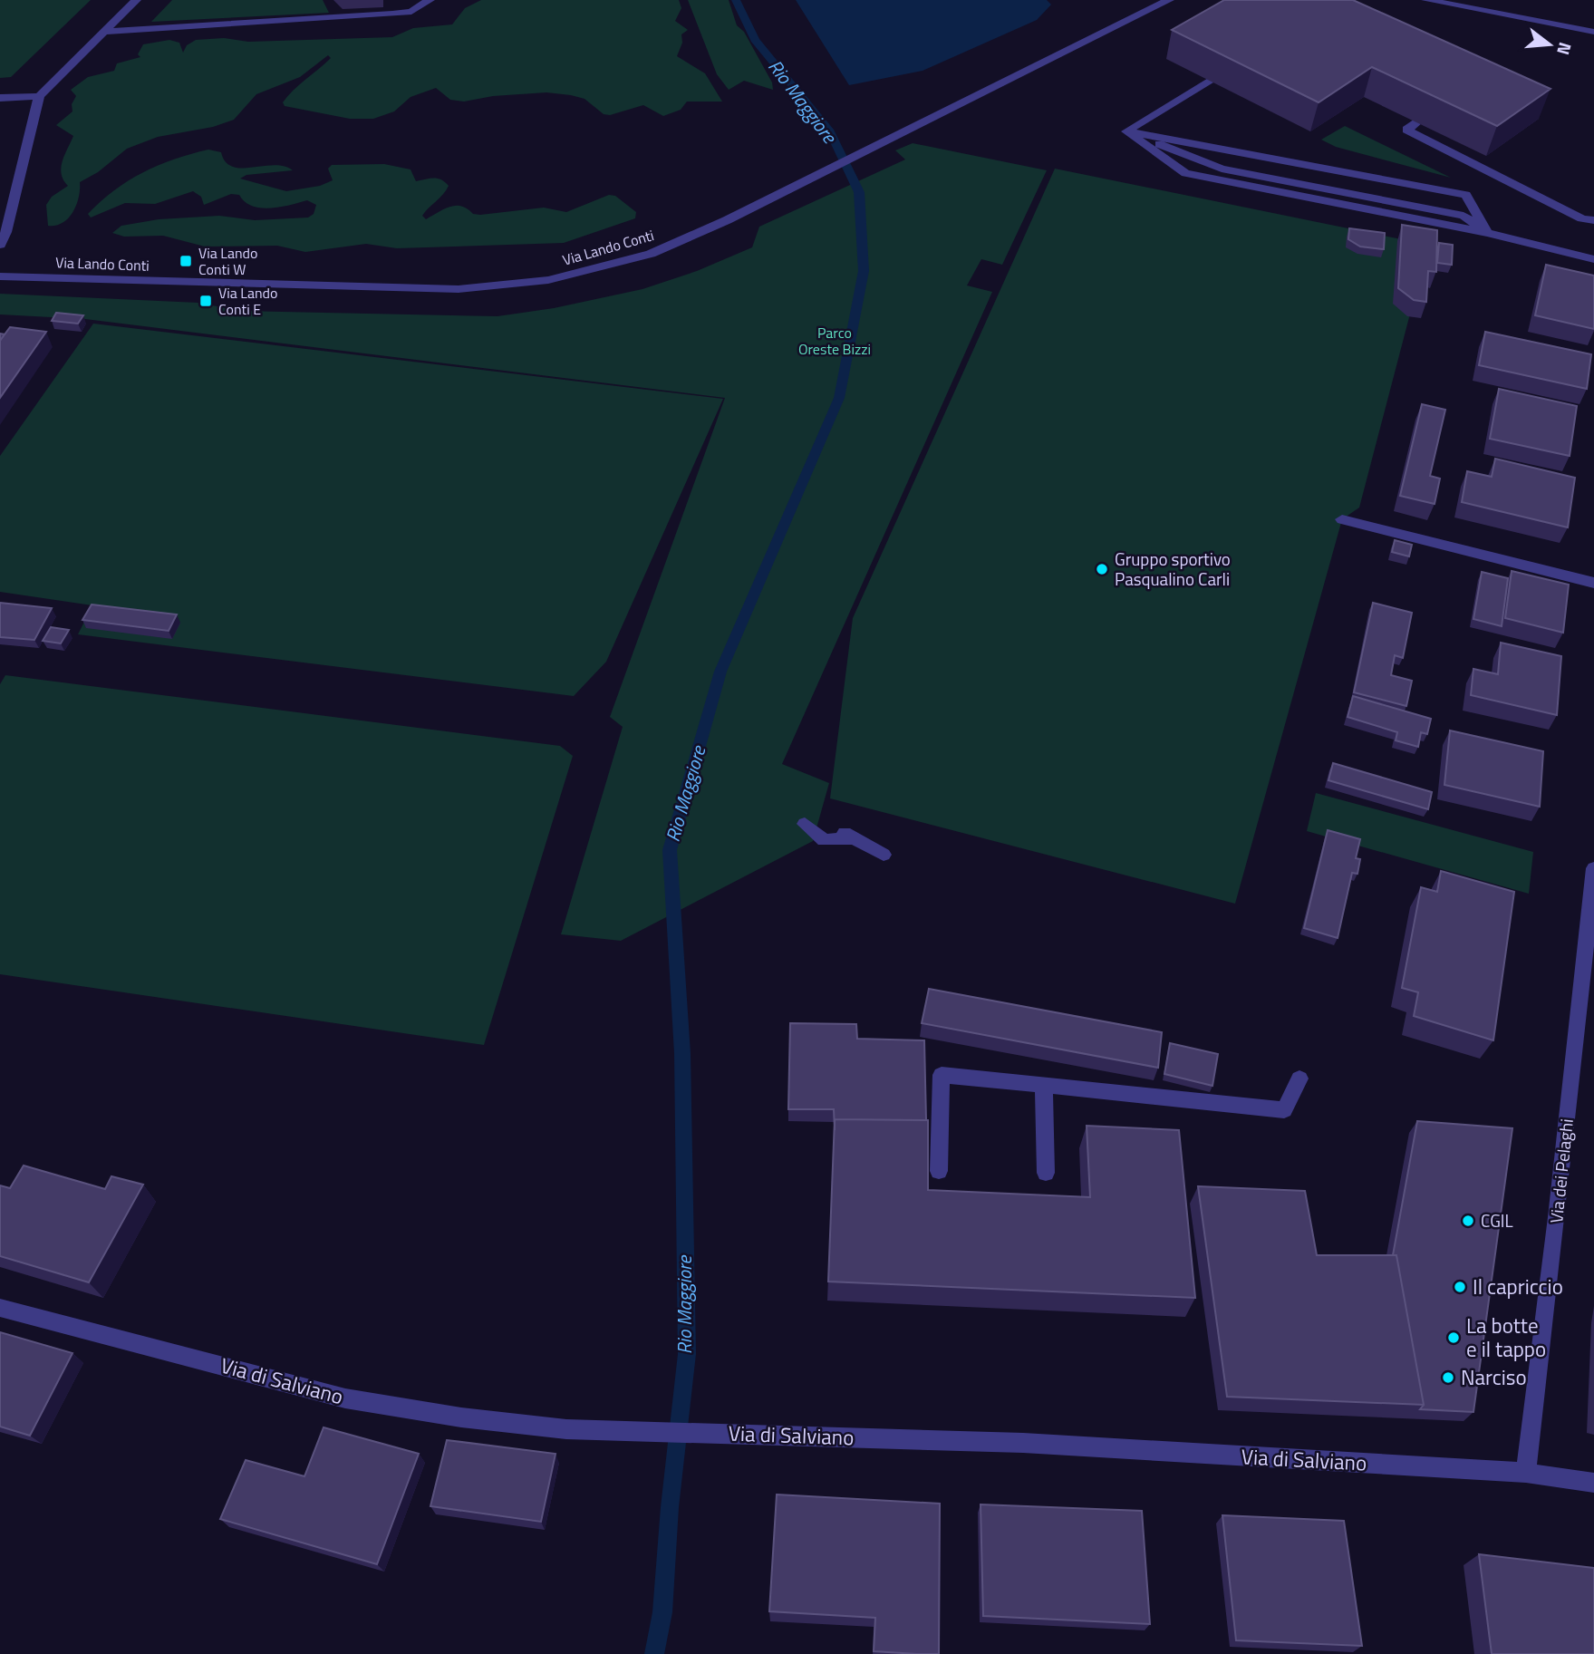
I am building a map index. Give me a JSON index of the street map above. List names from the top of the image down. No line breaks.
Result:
{"streets":{"street":["Via Lando Conti","Via dei Pelaghi","Via di Salviano"]},"crossings":[["Via dei Pelaghi","Via di Salviano"]],"water":["Rio Maggiore"],"parks":["Parco Oreste Bizzi"],"places":{"transit":["Via Lando Conti W","Via Lando Conti E"],"other":["Gruppo sportivo Pasqualino Carli","CGIL","Il capriccio","La botte e il tappo","Narciso"]},"north":"right"}
